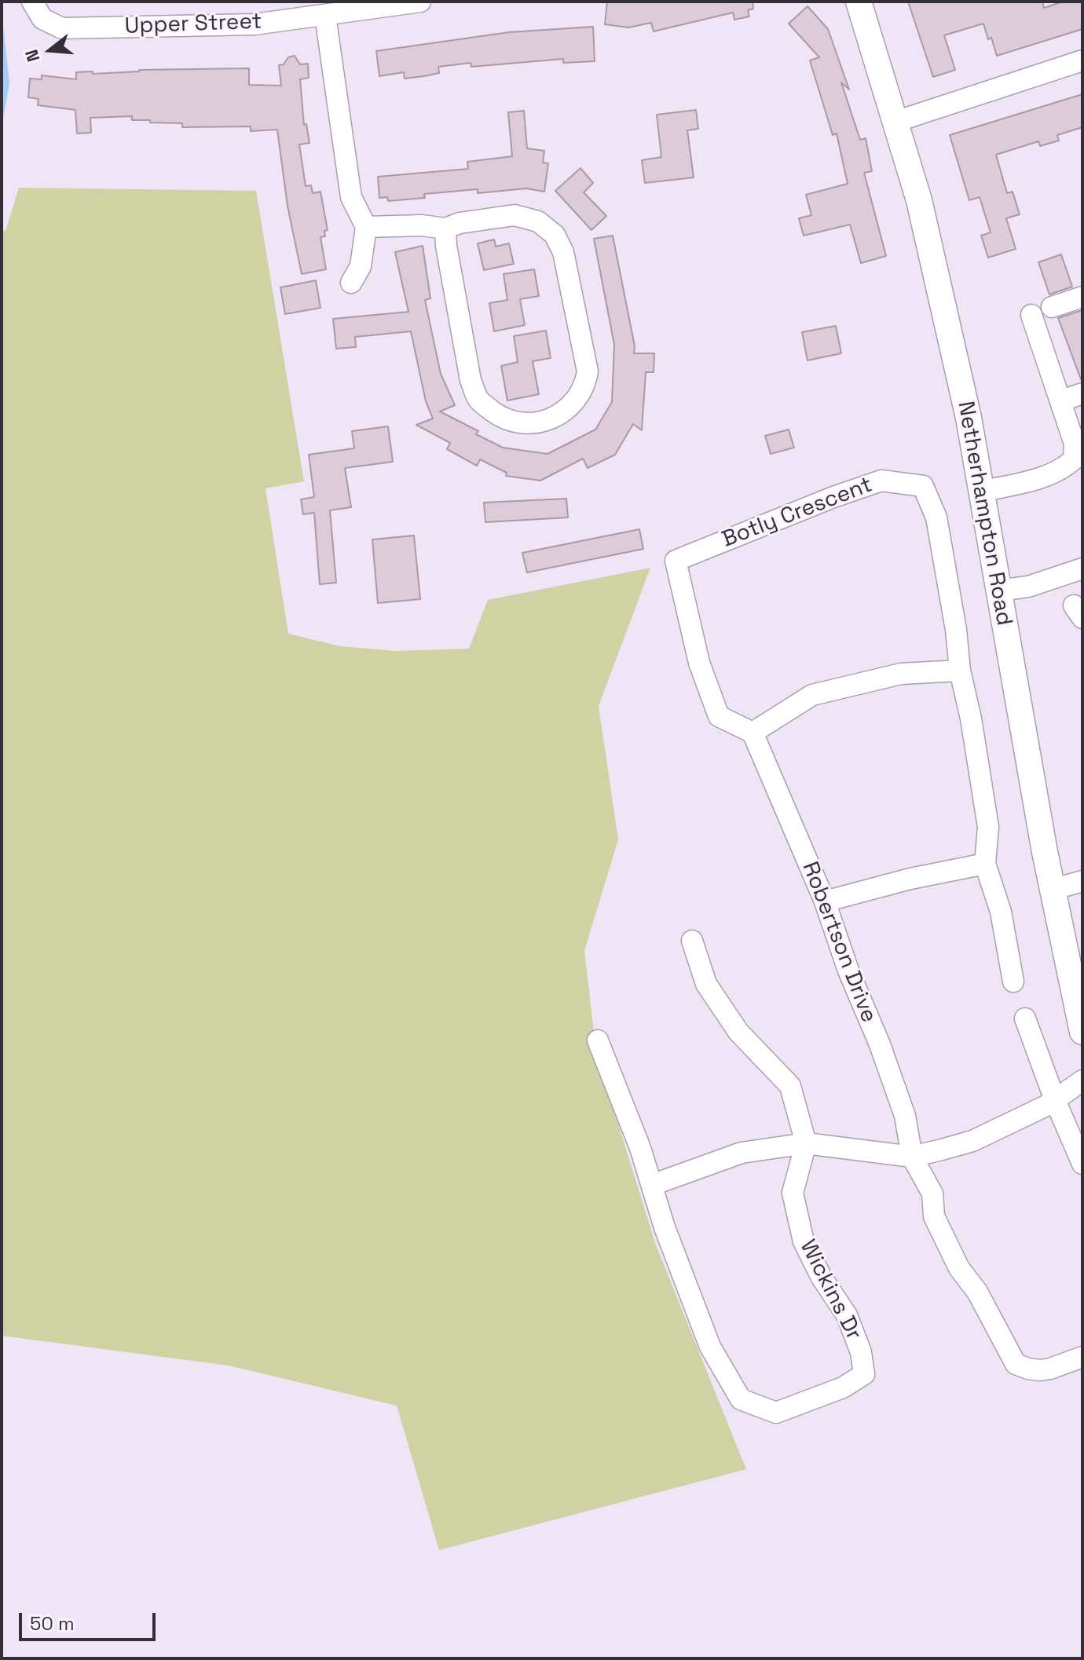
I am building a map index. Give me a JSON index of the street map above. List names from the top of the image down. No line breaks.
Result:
{"streets":{"main road":["Netherhampton Road"],"street":["Upper Street","Botly Crescent","Robertson Drive","Wickins Dr"]},"crossings":[["Botly Crescent","Robertson Drive"]],"scale_bar":"50 m","north":"left"}
